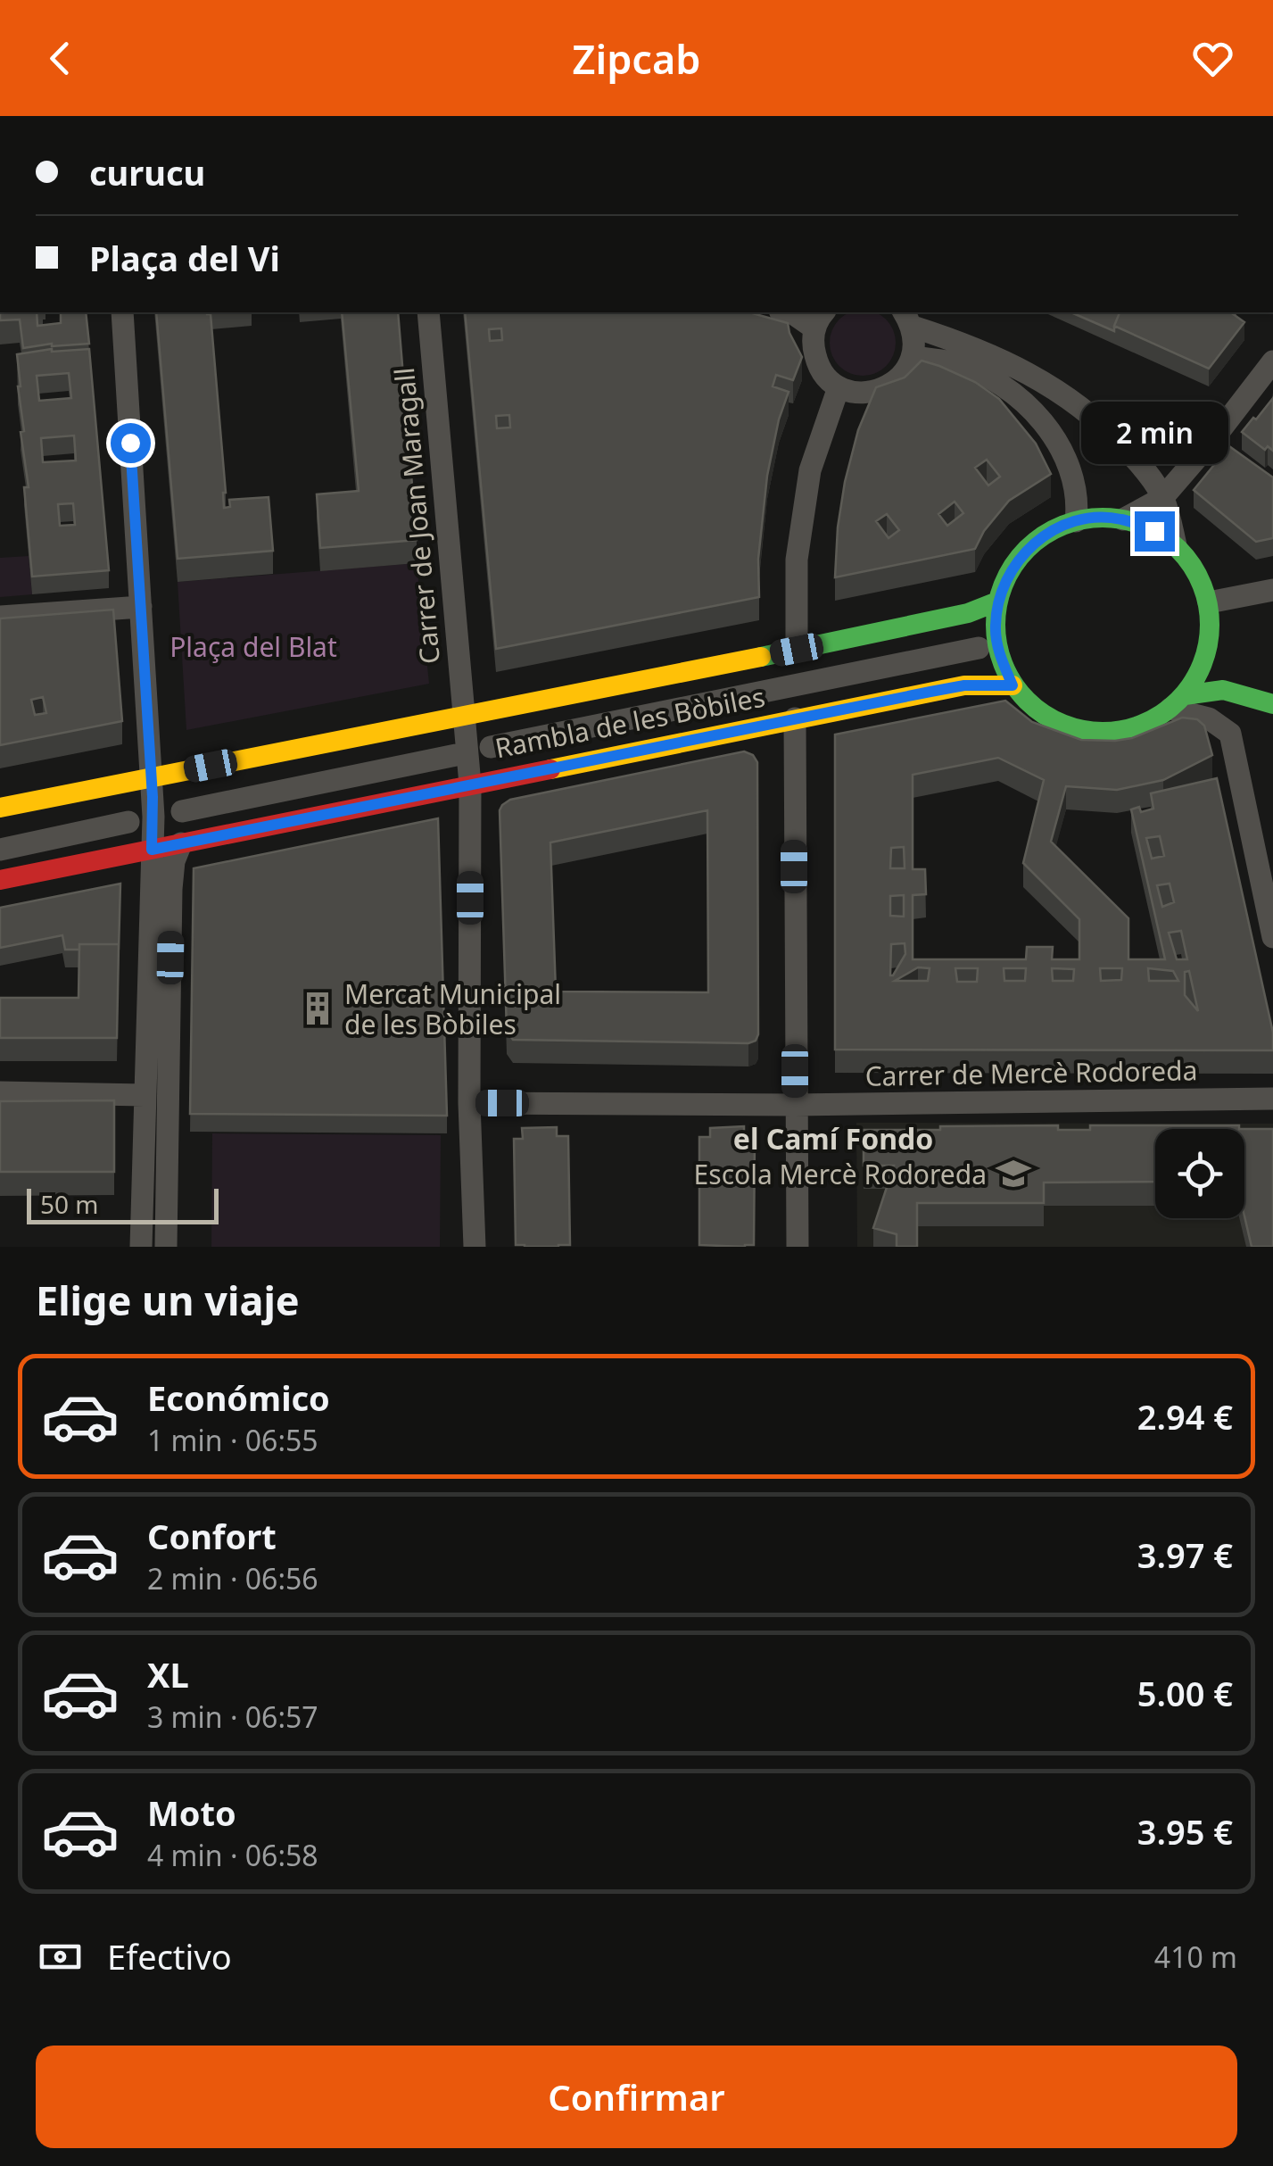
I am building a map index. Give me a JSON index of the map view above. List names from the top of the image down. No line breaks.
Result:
{"streets":{"main road":["Rambla de les Bòbiles"],"street":["Carrer de Joan Maragall","Carrer de Mercè Rodoreda"]},"crossings":[["Carrer de Joan Maragall","Rambla de les Bòbiles"]],"districts":["el Camí Fondo"],"parks":["Plaça del Blat"],"places":{"building":["Mercat Municipal de les Bòbiles"],"school or university":["Escola Mercè Rodoreda"]},"scale_bar":"50 m","page":{"header":"Zipcab","banner":["curucu","Plaça del Vi"],"bubble":"2 min","scale":"50 m","heading":"Elige un viaje","list":[{"name":"Económico","note":"1 min · 06:55","value":"2.94 €"},{"name":"Confort","note":"2 min · 06:56","value":"3.97 €"},{"name":"XL","note":"3 min · 06:57","value":"5.00 €"},{"name":"Moto","note":"4 min · 06:58","value":"3.95 €"}],"pay":["Efectivo","410 m"],"buttons":"Confirmar"}}
